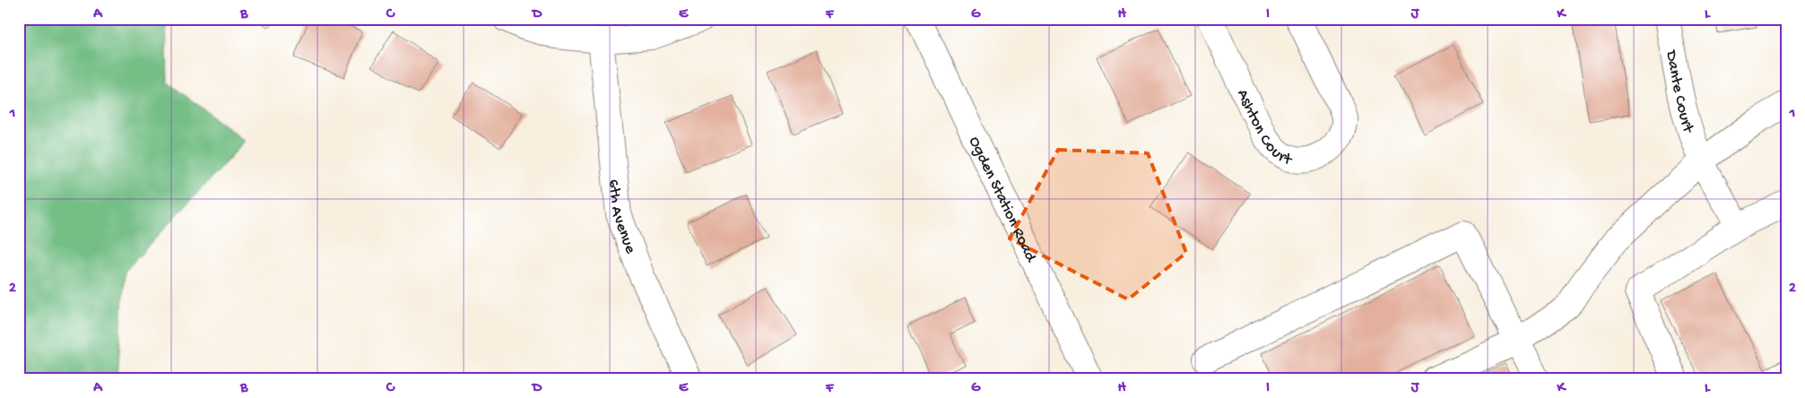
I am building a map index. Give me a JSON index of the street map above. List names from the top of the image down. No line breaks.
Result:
{"streets":{"street":["Dante Court","Ashton Court","Ogden Station Road","6th Avenue"]},"grid":{"columns":["A","B","C","D","E","F","G","H","I","J","K","L"],"rows":["1","2"]}}
